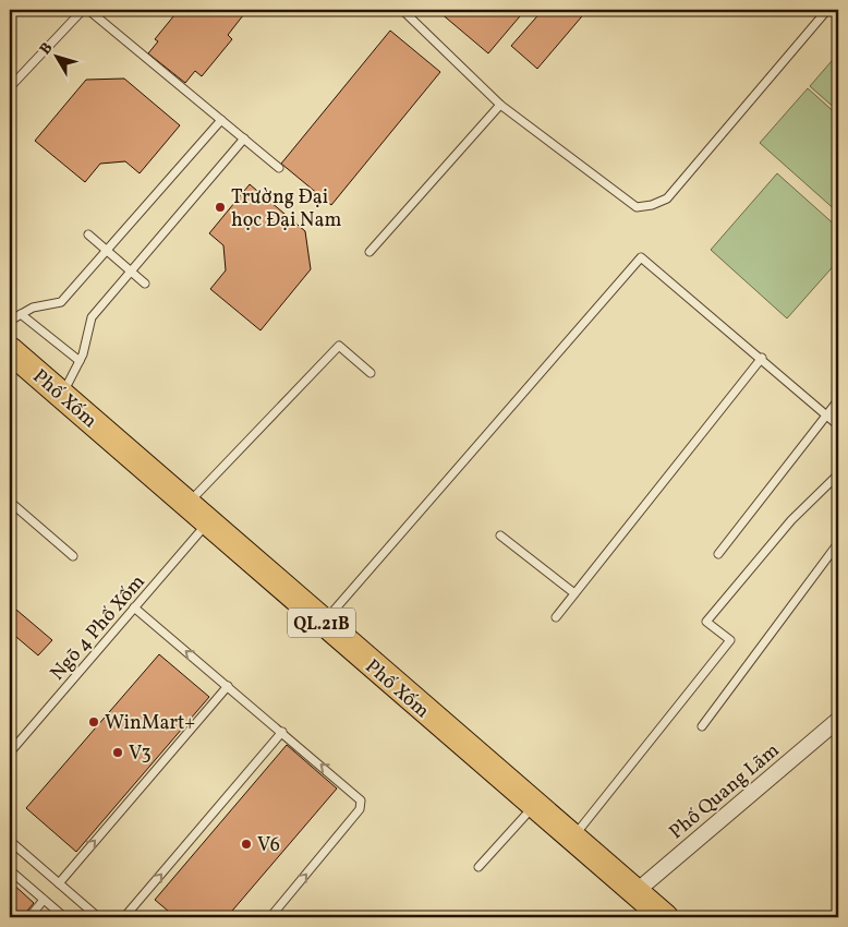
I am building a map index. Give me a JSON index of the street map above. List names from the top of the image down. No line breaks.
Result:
{"streets":{"highway":["Phố Xốm","QL.21B"],"street":["Phố Quang Lãm"],"lane":["Ngõ 4 Phố Xốm"]},"crossings":[["Phố Xốm","Ngõ 4 Phố Xốm"],["Phố Xốm","Phố Quang Lãm"]],"places":["Trường Đại học Đại Nam","WinMart+","V3","V6"],"north":"top left"}
